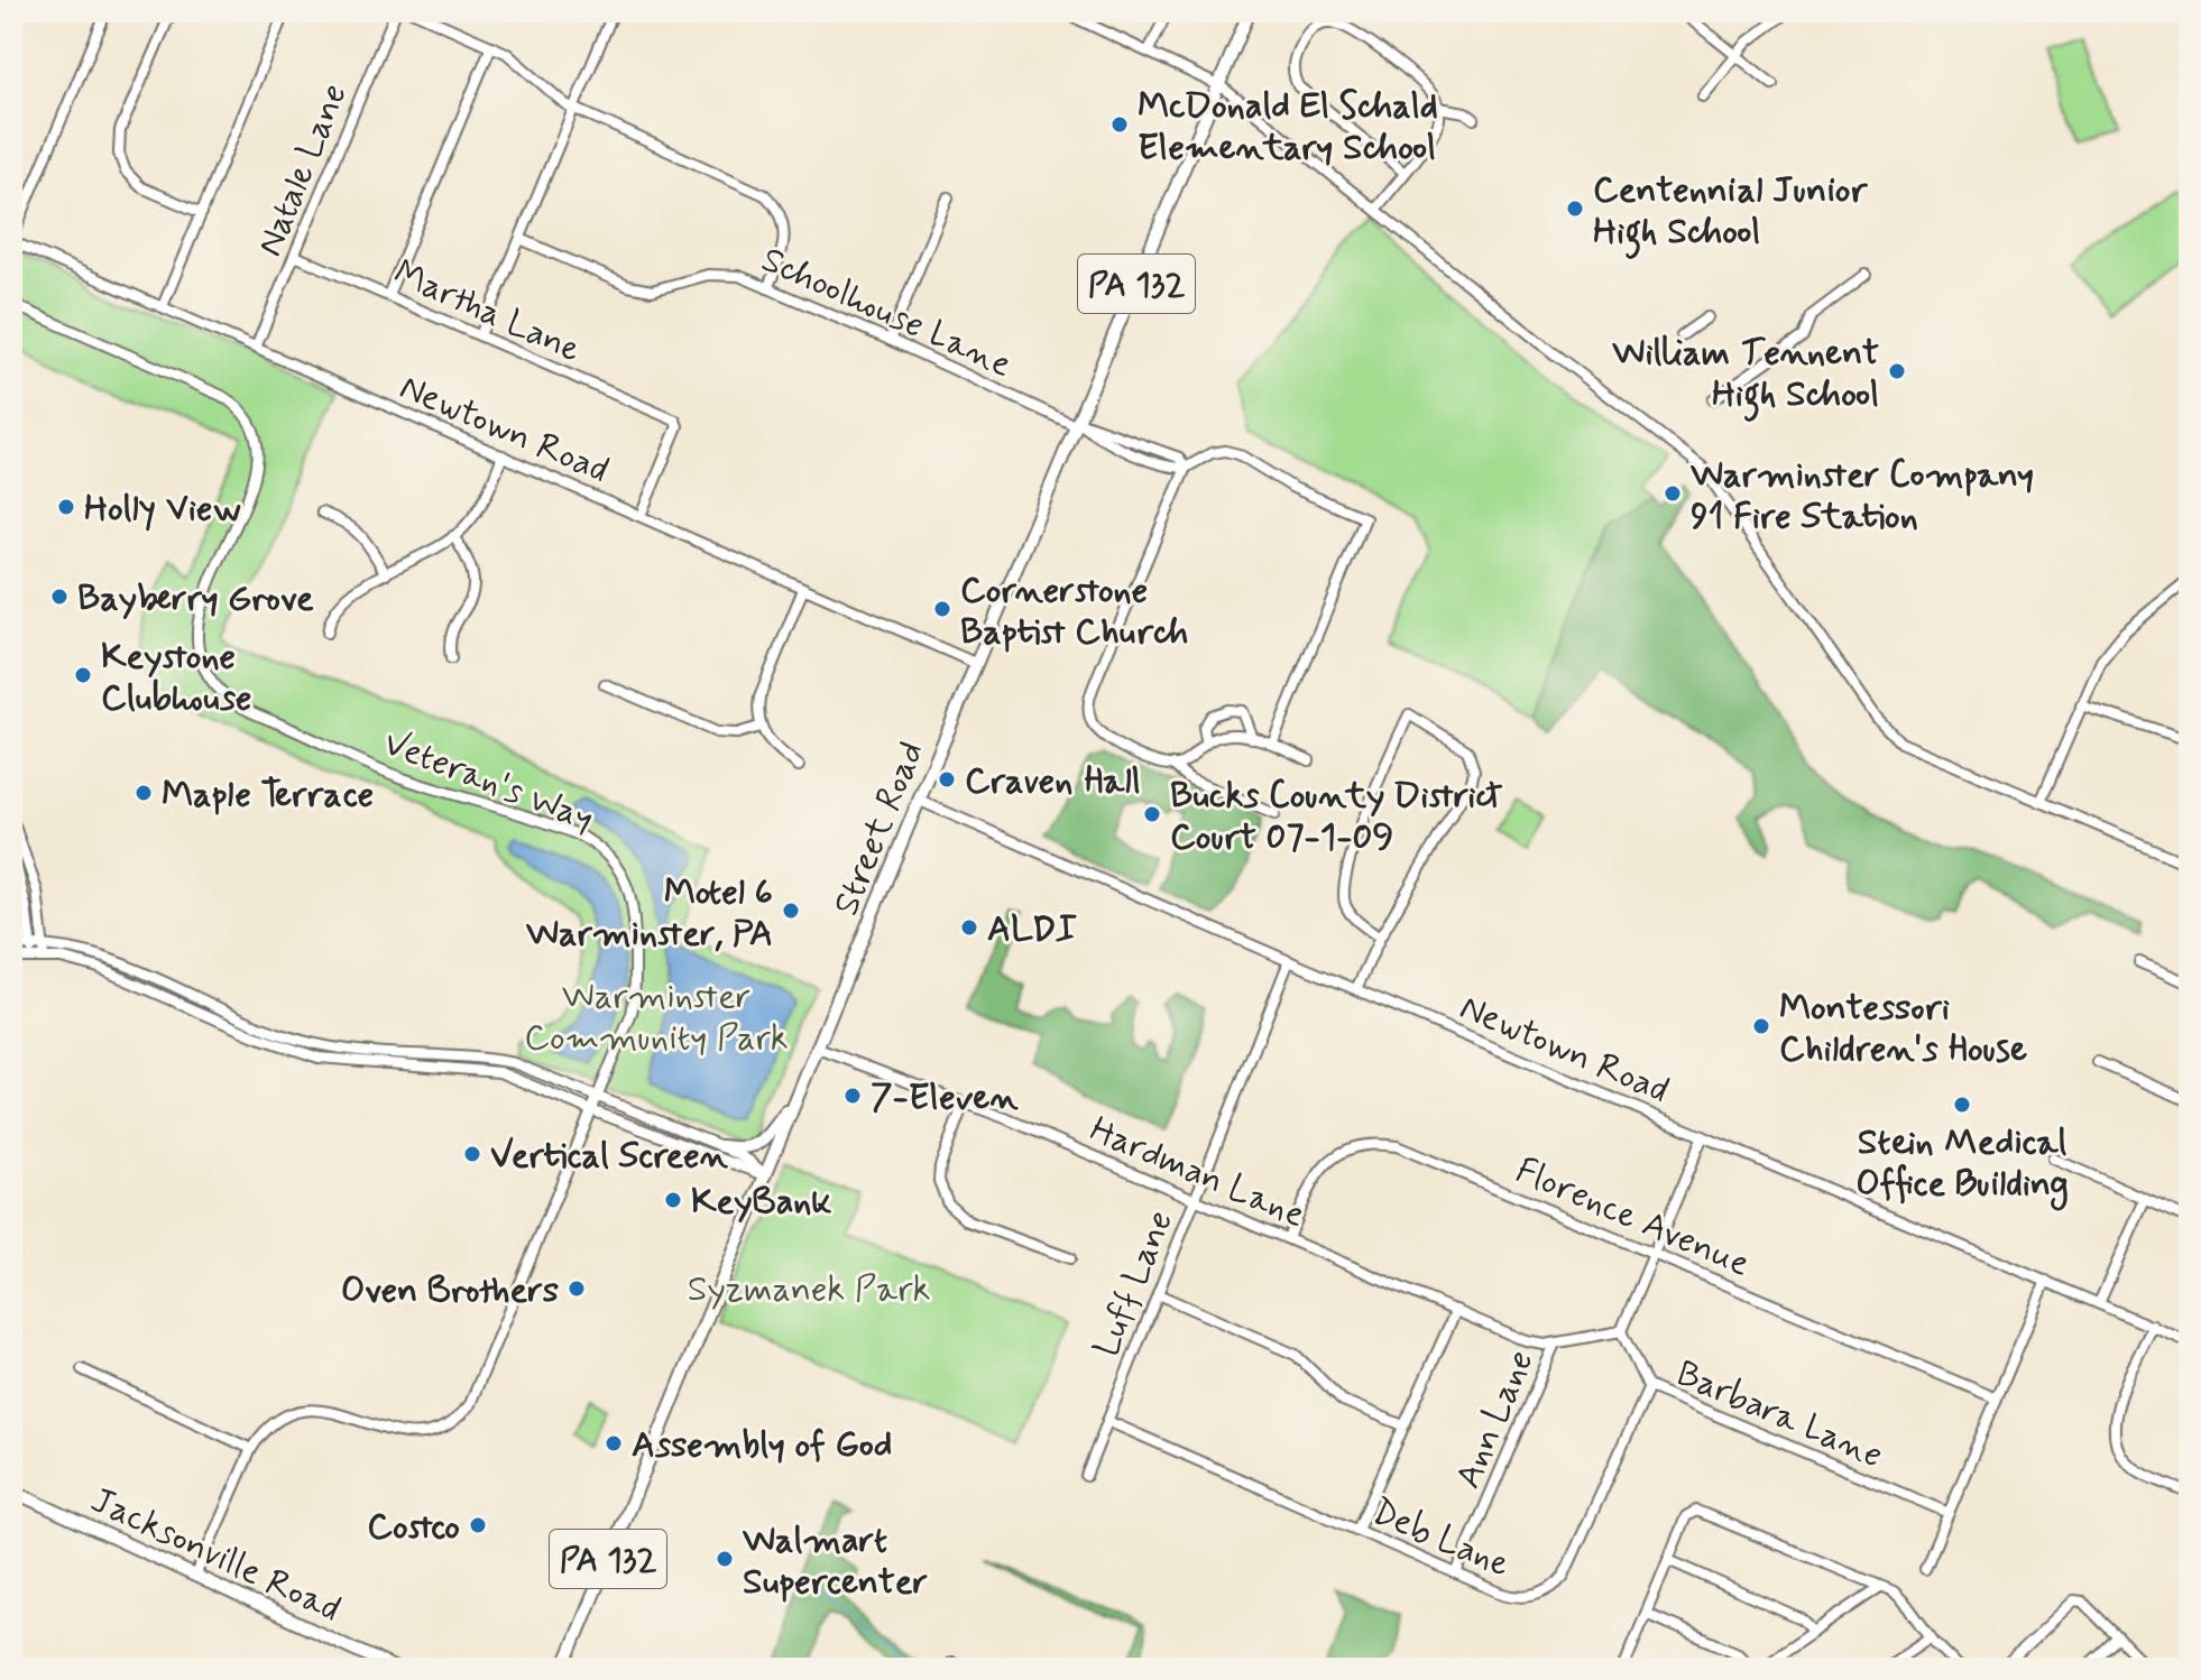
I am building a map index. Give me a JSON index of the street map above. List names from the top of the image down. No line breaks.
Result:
{"streets":{"main road":["PA 132","Street Road","Jacksonville Road"],"street":["Natale Lane","Martha Lane","Schoolhouse Lane","Newtown Road","Veteran's Way","Hardman Lane","Florence Avenue","Luff Lane","Barbara Lane","Ann Lane","Deb Lane"]},"crossings":[["Natale Lane","Martha Lane"],["Natale Lane","Newtown Road"],["Martha Lane","Newtown Road"],["Schoolhouse Lane","Street Road"],["Newtown Road","Street Road"],["Newtown Road","Luff Lane"],["Veteran's Way","Jacksonville Road"],["Street Road","Hardman Lane"],["Hardman Lane","Florence Avenue"],["Hardman Lane","Luff Lane"],["Hardman Lane","Ann Lane"],["Luff Lane","Deb Lane"],["Barbara Lane","Ann Lane"],["Barbara Lane","Deb Lane"],["Ann Lane","Deb Lane"]],"parks":["Warminster Community Park","Syzmanek Park"],"places":["McDonald El Schald Elementary School","Centennial Junior High School","William Tennent High School","Warminster Company 91 Fire Station","Holly View","Bayberry Grove","Cornerstone Baptist Church","Keystone Clubhouse","Craven Hall","Maple Terrace","Bucks County District Court 07-1-09","Motel 6 Warminster, PA","ALDI","Montessori Children's House","7-Eleven","Stein Medical Office Building","Vertical Screen","KeyBank","Oven Brothers","Assembly of God","Costco","Walmart Supercenter"]}
